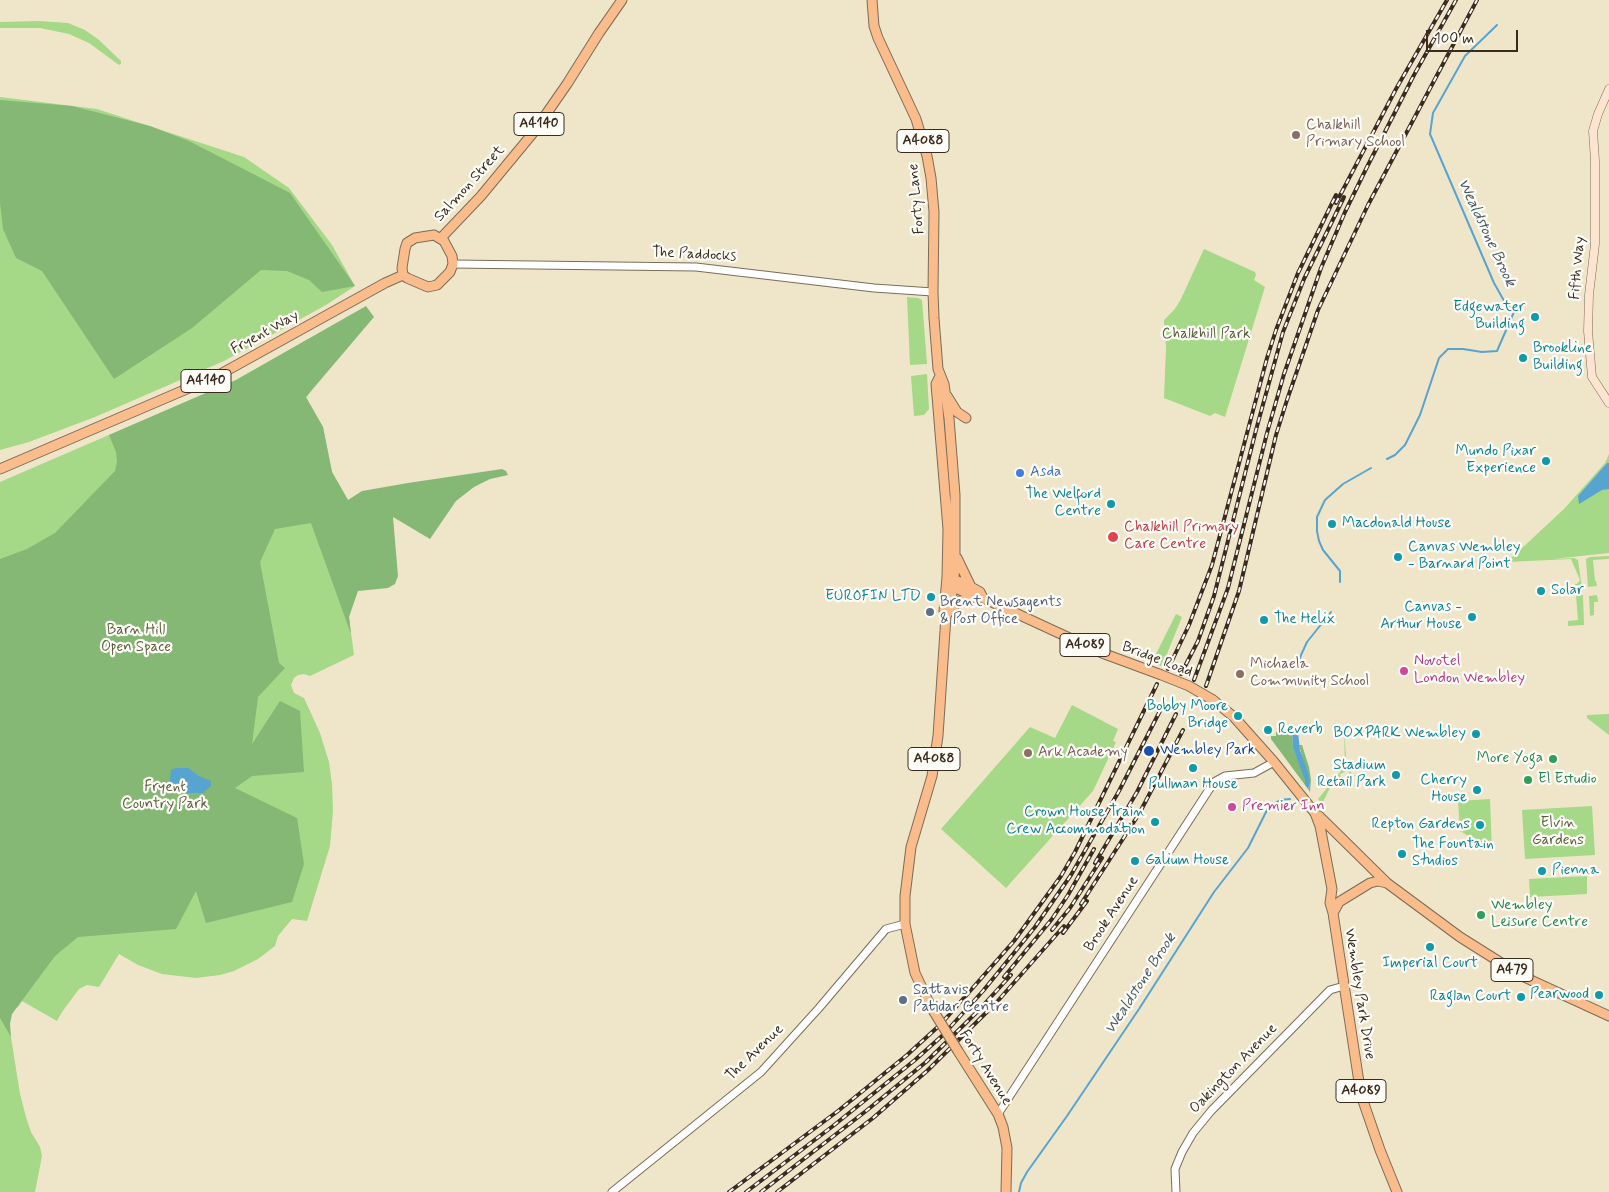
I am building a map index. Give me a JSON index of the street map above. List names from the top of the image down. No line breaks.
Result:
{"streets":{"main road":["A4140","A4088","Salmon Street","Forty Lane","Fifth Way","Fryent Way","A4089","Bridge Road","A479","Wembley Park Drive","Forty Avenue"],"street":["The Paddocks","Brook Avenue","The Avenue","Oakington Avenue"]},"crossings":[["A4088","Bridge Road"],["A4088","Forty Avenue"],["Salmon Street","The Paddocks"],["Salmon Street","Fryent Way"],["Forty Lane","The Paddocks"],["The Paddocks","Fryent Way"],["A4089","A479"],["A4089","Wembley Park Drive"],["Bridge Road","Brook Avenue"],["Bridge Road","Wembley Park Drive"],["Bridge Road","Forty Avenue"],["Brook Avenue","Wembley Park Drive"],["Brook Avenue","Forty Avenue"],["A479","Wembley Park Drive"],["Wembley Park Drive","Oakington Avenue"],["The Avenue","Forty Avenue"]],"water":["Wealdstone Brook"],"parks":["Chalkhill Park","Barn Hill Open Space","Fryent Country Park","Elvin Gardens"],"places":["Chalkhill Primary School","Edgewater Building","Brookline Building","Mundo Pixar Experience","Asda","The Welford Centre","Macdonald House","Chalkhill Primary Care Centre","Canvas Wembley - Barnard Point","Solar","EUROFIN LTD","Brent Newsagents & Post Office","Canvas - Arthur House","The Helix","Novotel London Wembley","Michaela Community School","Bobby Moore Bridge","Reverb","BOXPARK Wembley","Wembley Park","Ark Academy","More Yoga","Pullman House","Stadium Retail Park","El Estudio","Cherry House","Premier Inn","Crown House Train Crew Accommodation","Repton Gardens","The Fountain Studios","Galium House","Pienna","Wembley Leisure Centre","Imperial Court","Pearwood","Raglan Court","Sattavis Patidar Centre"],"scale_bar":"100 m"}
